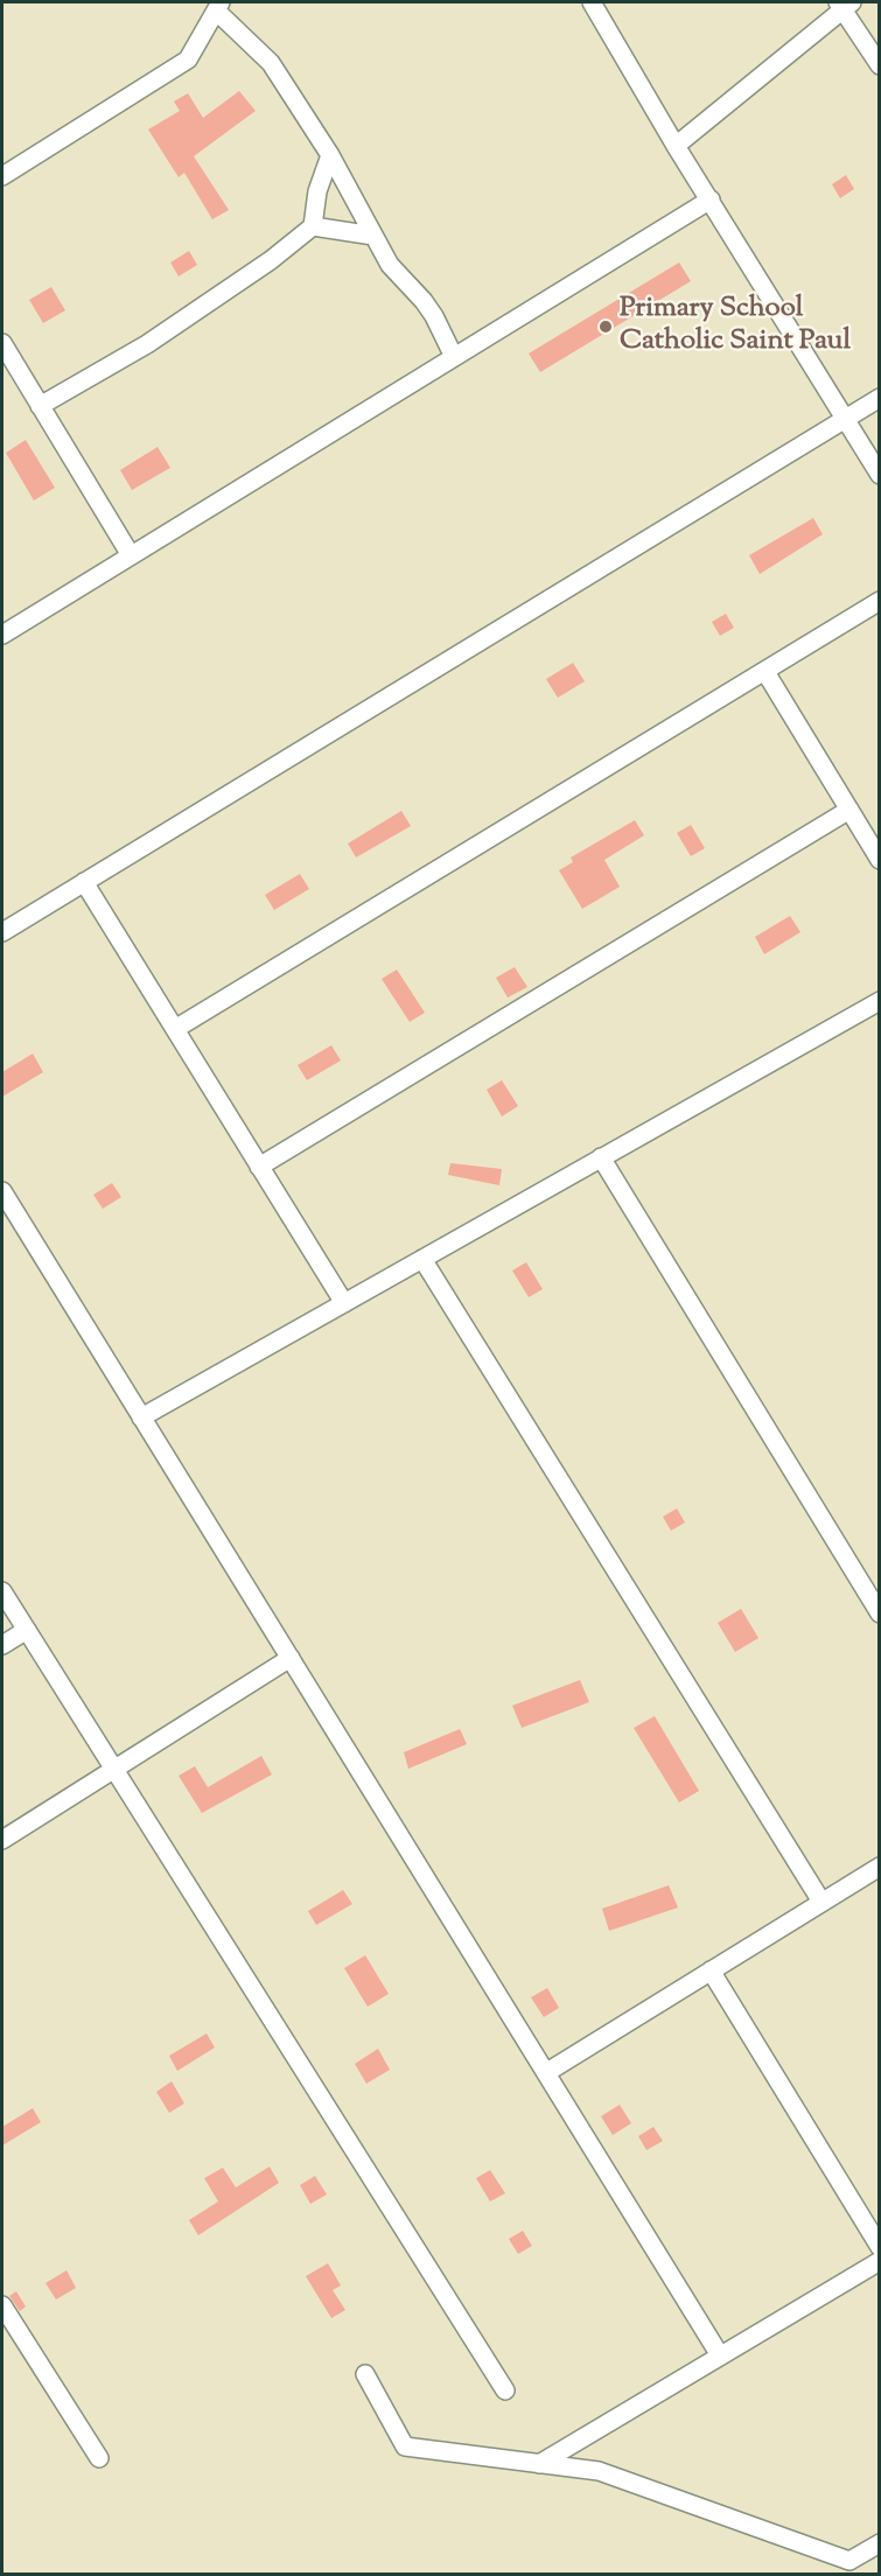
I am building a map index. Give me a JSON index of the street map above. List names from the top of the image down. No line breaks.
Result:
{"places":["Primary School Catholic Saint Paul"]}
